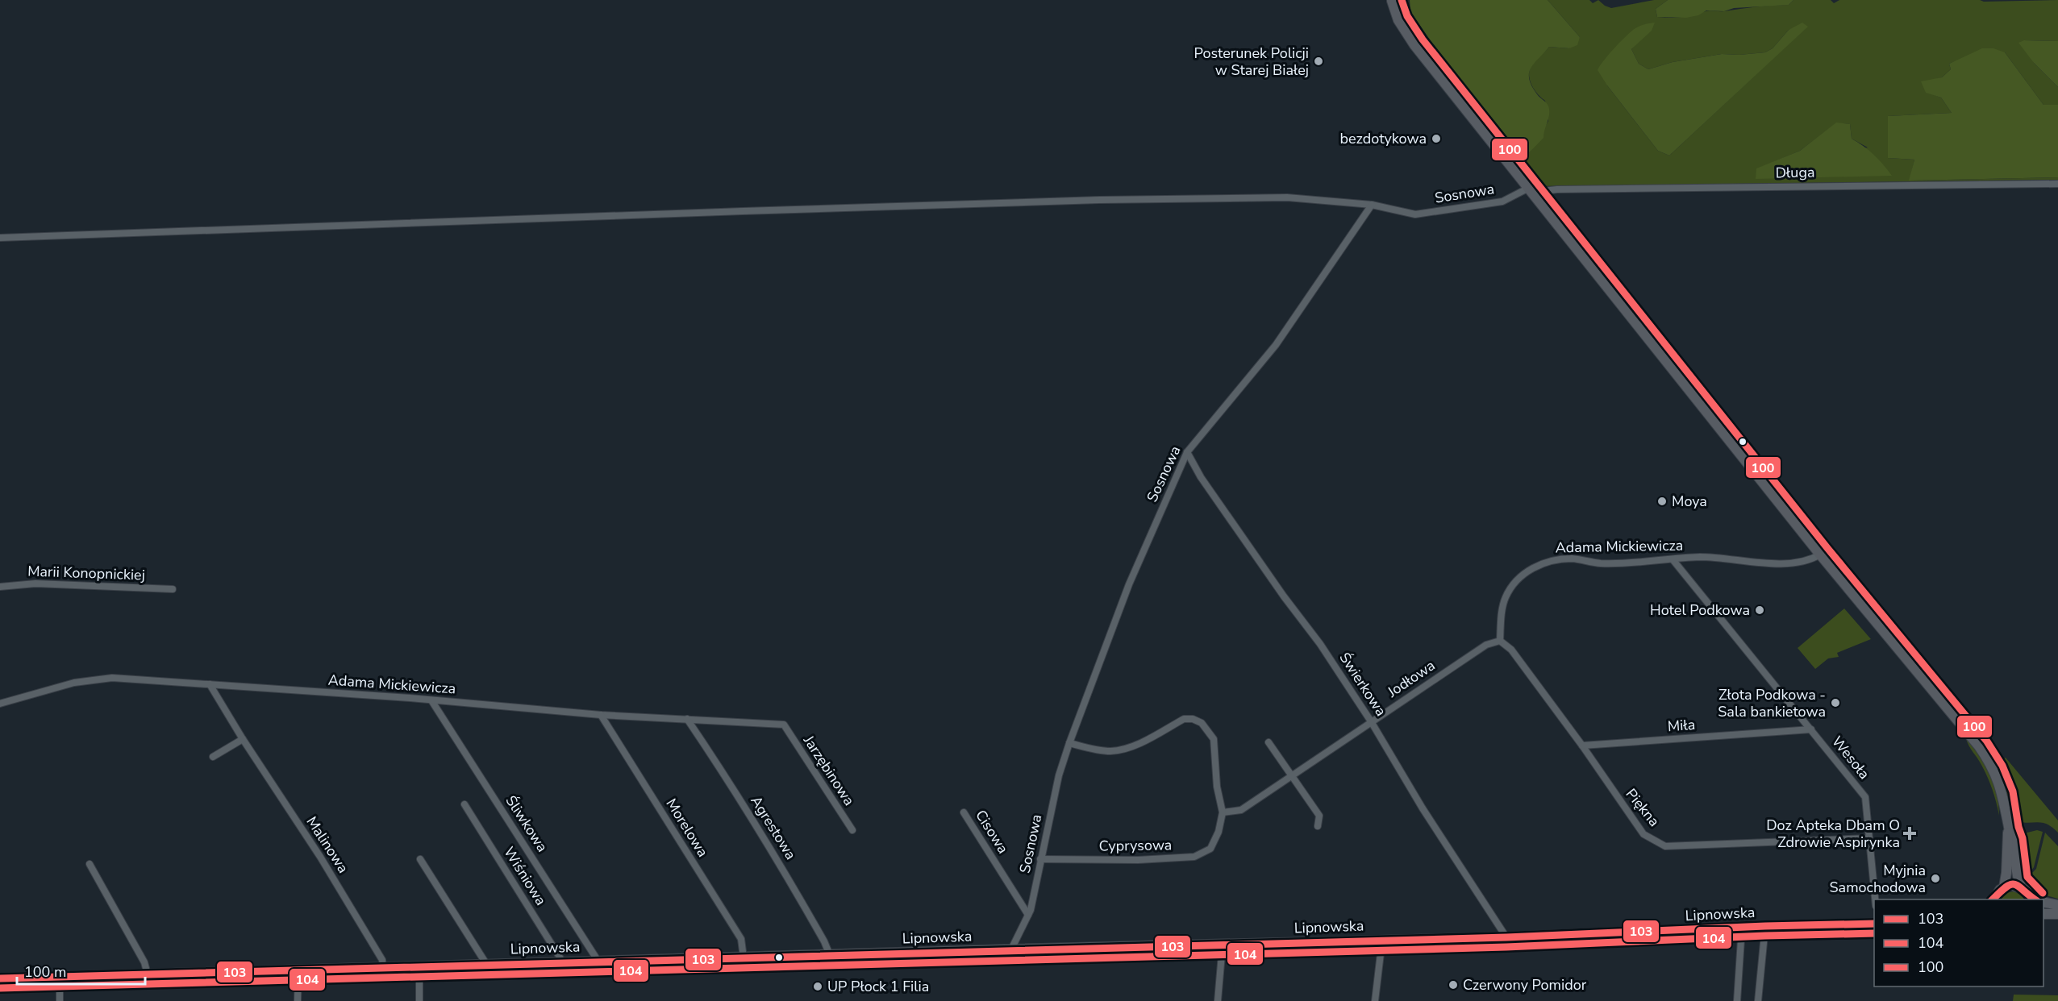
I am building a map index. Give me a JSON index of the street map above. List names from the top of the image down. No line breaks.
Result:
{"streets":{"main road":["Lipnowska"],"street":["Długa","Sosnowa","Adama Mickiewicza","Marii Konopnickiej","Jodłowa","Świerkowa","Miła","Wesoła","Jarzębinowa","Piękna","Śliwkowa","Morelowa","Agrestowa","Cisowa","Malinowa","Cyprysowa","Wiśniowa"]},"crossings":[["Sosnowa","Świerkowa"],["Sosnowa","Cisowa"],["Sosnowa","Cyprysowa"],["Sosnowa","Lipnowska"],["Adama Mickiewicza","Jodłowa"],["Adama Mickiewicza","Wesoła"],["Adama Mickiewicza","Jarzębinowa"],["Adama Mickiewicza","Piękna"],["Adama Mickiewicza","Śliwkowa"],["Adama Mickiewicza","Morelowa"],["Adama Mickiewicza","Agrestowa"],["Adama Mickiewicza","Malinowa"],["Jodłowa","Świerkowa"],["Jodłowa","Piękna"],["Jodłowa","Cyprysowa"],["Świerkowa","Lipnowska"],["Miła","Wesoła"],["Miła","Piękna"],["Wesoła","Piękna"],["Śliwkowa","Lipnowska"],["Morelowa","Lipnowska"],["Agrestowa","Lipnowska"],["Malinowa","Lipnowska"],["Wiśniowa","Lipnowska"]],"places":{"other":["Posterunek Policji w Starej Białej","bezdotykowa","Moya","Hotel Podkowa","Złota Podkowa - Sala bankietowa","Myjnia Samochodowa","Czerwony Pomidor","UP Płock 1 Filia"],"health":["Doz Apteka Dbam O Zdrowie Aspirynka"]},"lines":["transit line 100","transit line 103","transit line 104"],"legend":["103","104","100"],"scale_bar":"100 m"}
